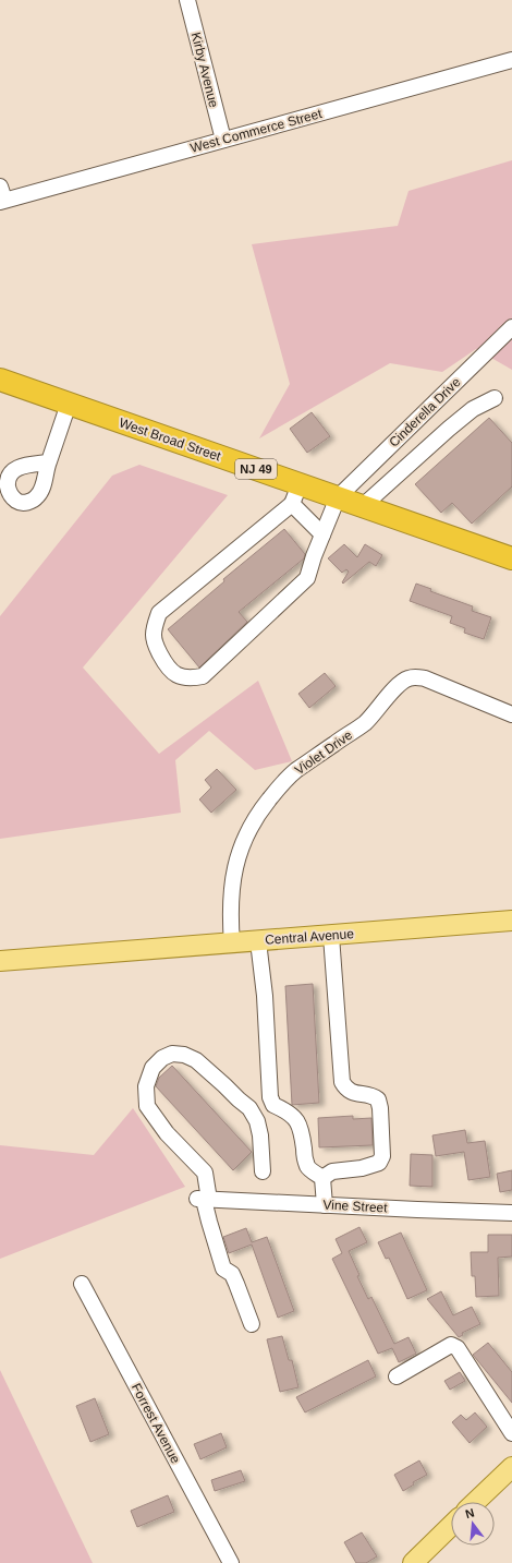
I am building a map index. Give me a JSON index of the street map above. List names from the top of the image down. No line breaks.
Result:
{"streets":{"highway":["West Broad Street","NJ 49"],"main road":["Central Avenue"],"street":["Kirby Avenue","West Commerce Street","Cinderella Drive","Violet Drive","Vine Street","Forrest Avenue"]},"crossings":[["Kirby Avenue","West Commerce Street"],["Cinderella Drive","West Broad Street"],["Violet Drive","Central Avenue"]],"north":"top"}
